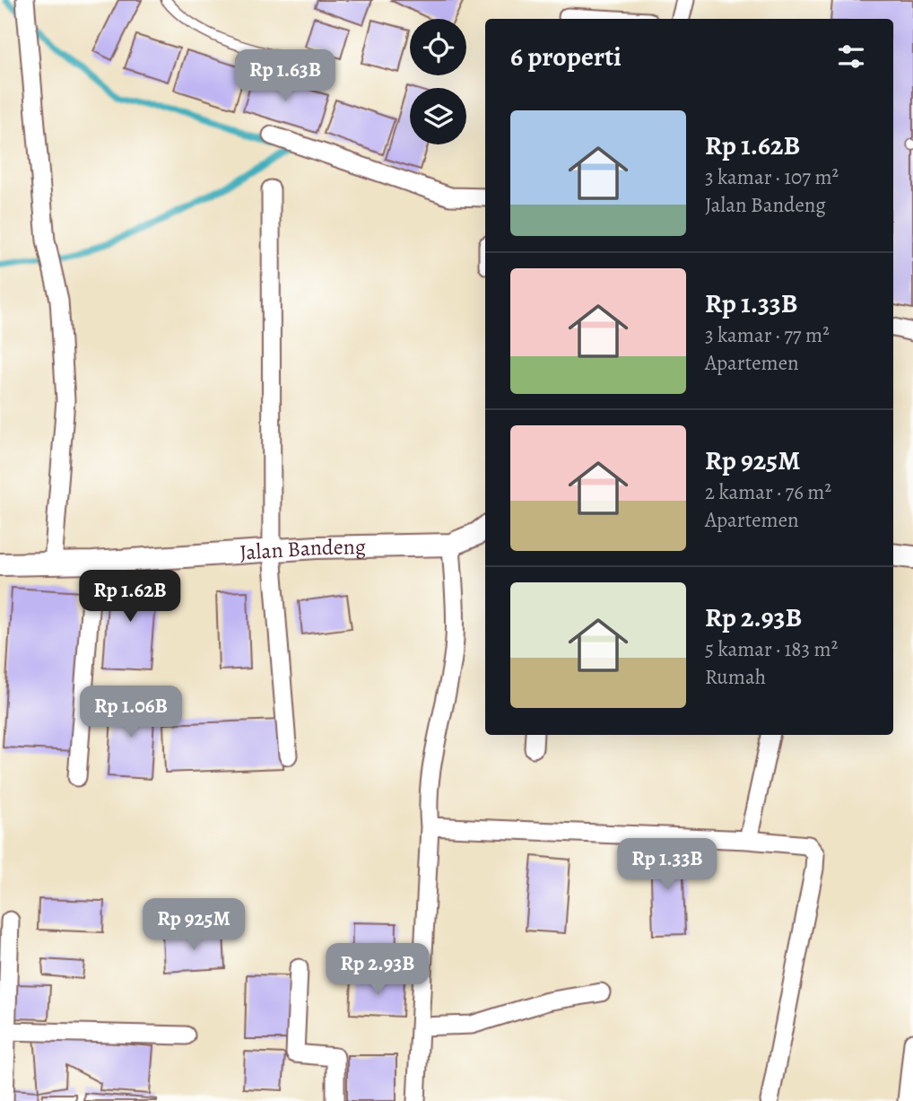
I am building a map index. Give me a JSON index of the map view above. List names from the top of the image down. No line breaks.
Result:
{"streets":{"street":["Jalan Bandeng"]},"page":{"heading":"6 properti","price":["Rp 1.63B","Rp 1.62B","Rp 1.06B","Rp 1.33B","Rp 925M","Rp 2.93B"],"list":[{"name":"Rp 1.62B","note":"3 kamar · 107 m² · Jalan Bandeng"},{"name":"Rp 1.33B","note":"3 kamar · 77 m² · Apartemen"},{"name":"Rp 925M","note":"2 kamar · 76 m² · Apartemen"},{"name":"Rp 2.93B","note":"5 kamar · 183 m² · Rumah"}]}}
